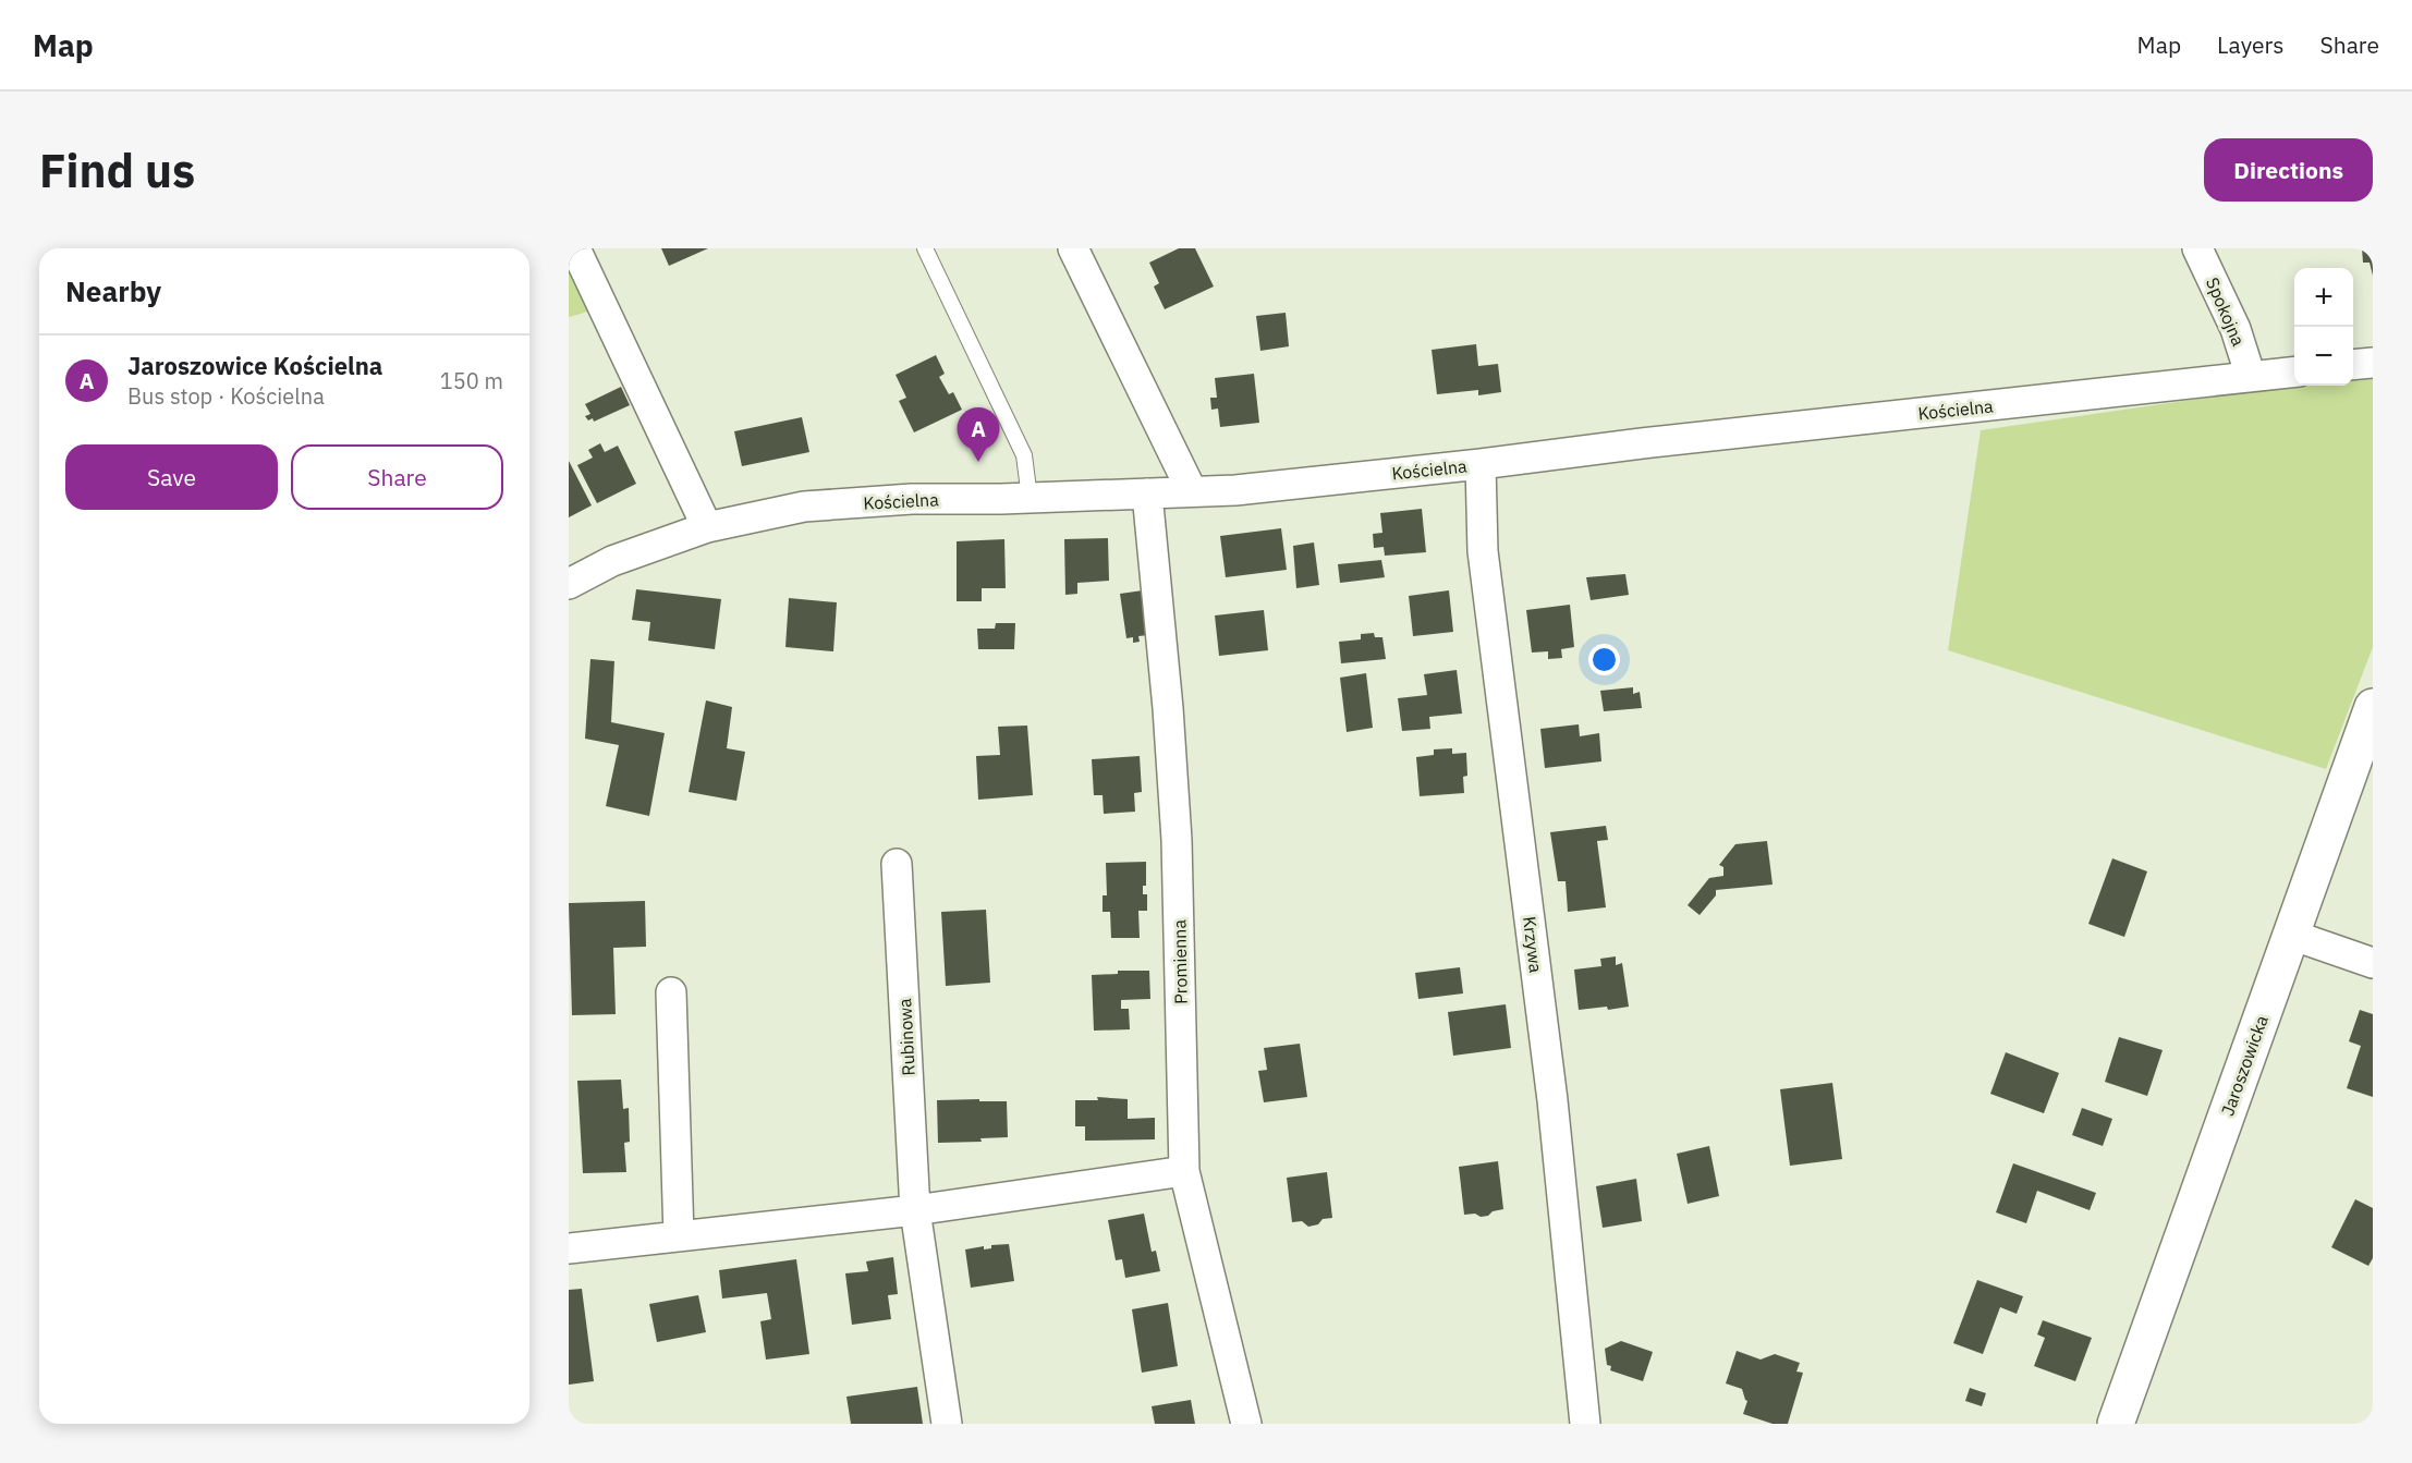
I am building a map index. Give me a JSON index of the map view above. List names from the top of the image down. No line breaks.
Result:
{"streets":{"street":["Spokojna","Kościelna","Krzywa","Promienna","Rubinowa","Jaroszowicka"]},"crossings":[["Spokojna","Kościelna"],["Kościelna","Krzywa"],["Kościelna","Promienna"]],"page":{"header":"Map","nav":["Map","Layers","Share"],"buttons":["Directions",["Save","Share"]],"title":"Find us","heading":"Nearby","map_buttons":["+","−"],"list":[{"mark":"A","name":"Jaroszowice Kościelna","note":"Bus stop · Kościelna","value":"150 m"}],"pins":"A"}}
